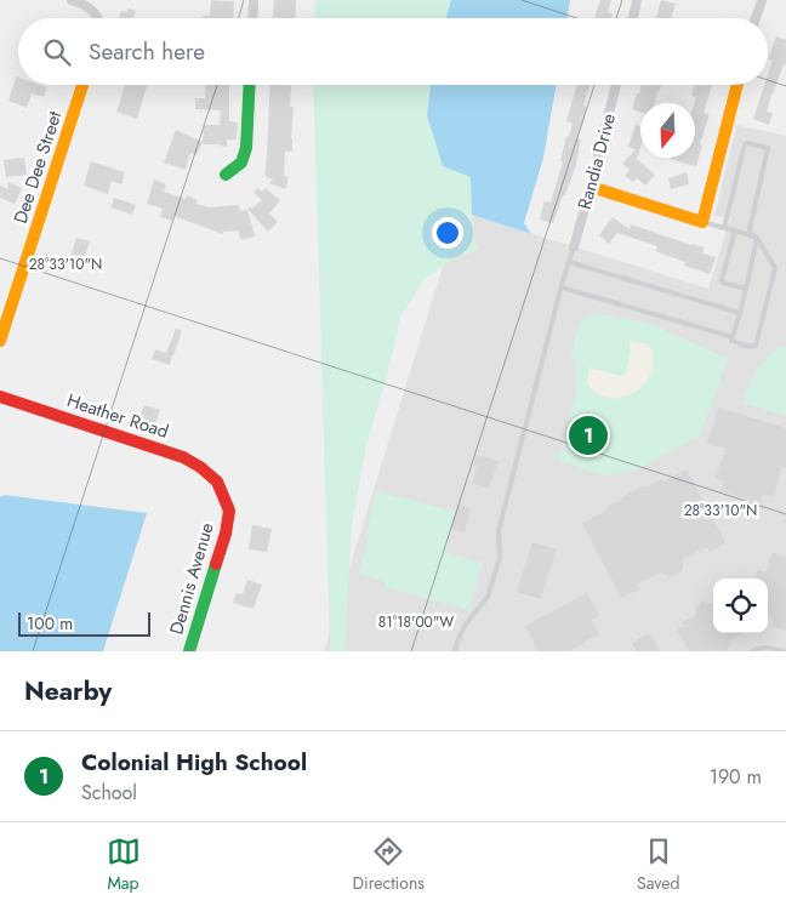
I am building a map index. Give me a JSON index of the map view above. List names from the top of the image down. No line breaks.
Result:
{"streets":{"street":["Randia Drive","Dee Dee Street","Heather Road","Dennis Avenue"]},"crossings":[["Heather Road","Dennis Avenue"]],"scale_bar":"100 m","north":"bottom","page":{"search":"Search here","pins":"1","scale":"100 m","heading":"Nearby","list":[{"mark":"1","name":"Colonial High School","note":"School","value":"190 m"}],"nav":["Map","Directions","Saved"]},"coordinates":["28°33'10\"N","81°18'00\"W"]}
